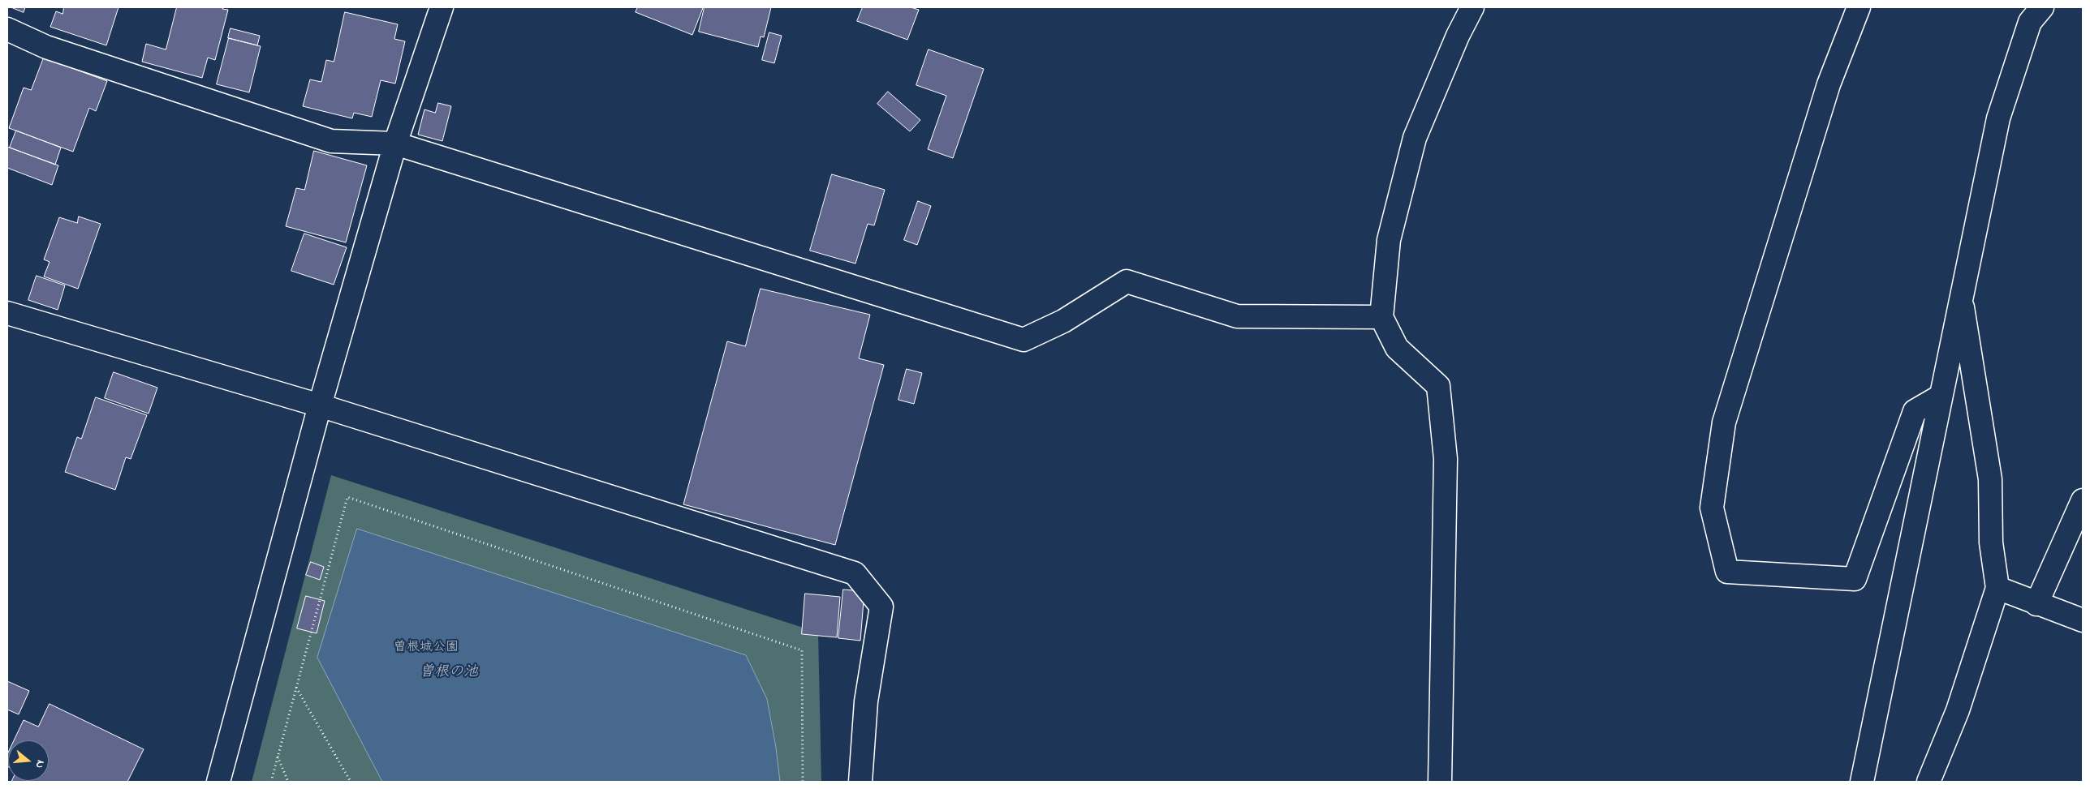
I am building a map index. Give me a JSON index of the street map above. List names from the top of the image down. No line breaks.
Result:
{"water":["曽根の池"],"parks":["曽根城公園"],"north":"right"}
